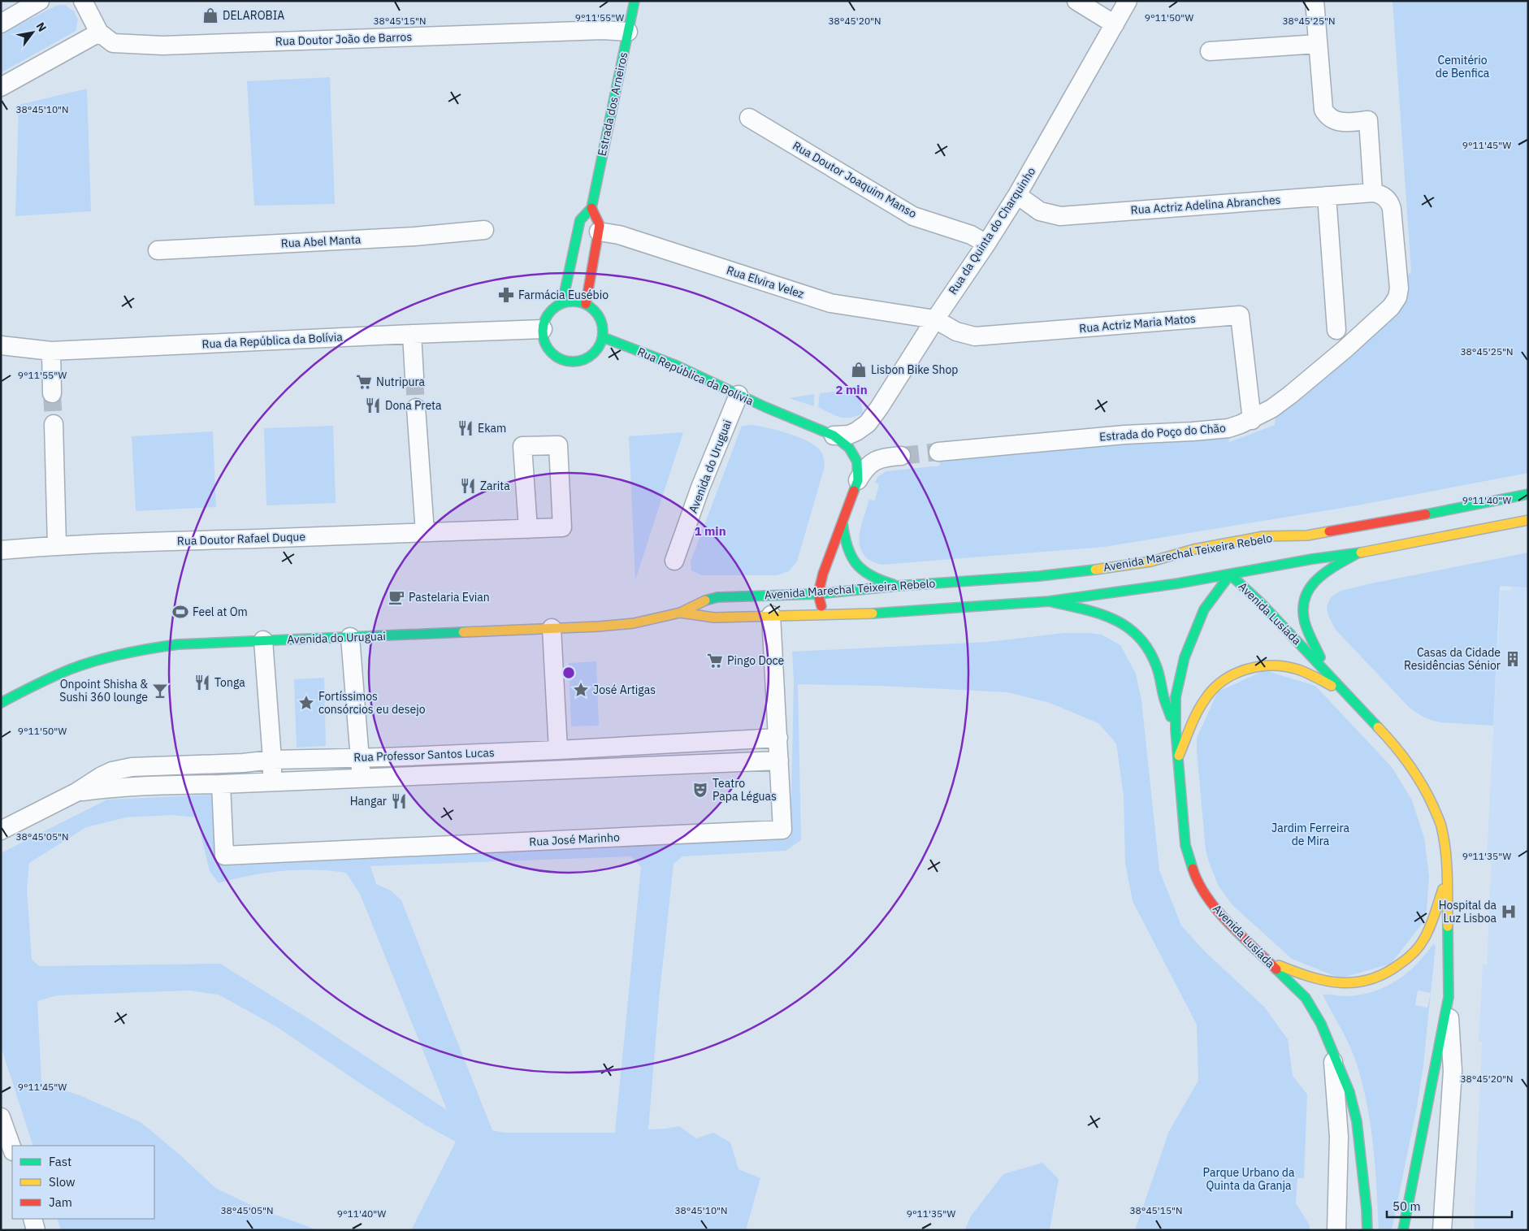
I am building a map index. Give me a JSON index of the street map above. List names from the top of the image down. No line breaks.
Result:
{"streets":{"main road":["Estrada dos Arneiros","Rua República da Bolívia","Avenida do Uruguai","Avenida Marechal Teixeira Rebelo","Avenida Lusíada"],"street":["Rua Doutor João de Barros","Rua Doutor Joaquim Manso","Rua Actriz Adelina Abranches","Rua da Quinta do Charquinho","Rua Abel Manta","Rua Elvira Velez","Rua Actriz Maria Matos","Rua da República da Bolívia","Estrada do Poço do Chão","Rua Doutor Rafael Duque","Rua Professor Santos Lucas","Rua José Marinho"]},"crossings":[["Rua Doutor João de Barros","Estrada dos Arneiros"],["Estrada dos Arneiros","Rua da República da Bolívia"],["Estrada dos Arneiros","Rua República da Bolívia"],["Rua Doutor Joaquim Manso","Rua da Quinta do Charquinho"],["Rua Actriz Adelina Abranches","Rua da Quinta do Charquinho"],["Rua Actriz Adelina Abranches","Estrada do Poço do Chão"],["Rua da Quinta do Charquinho","Rua Elvira Velez"],["Rua da Quinta do Charquinho","Rua Actriz Maria Matos"],["Rua da Quinta do Charquinho","Rua República da Bolívia"],["Rua Elvira Velez","Rua Actriz Maria Matos"],["Rua Actriz Maria Matos","Estrada do Poço do Chão"],["Rua da República da Bolívia","Rua República da Bolívia"],["Rua República da Bolívia","Avenida do Uruguai"],["Avenida do Uruguai","Avenida Marechal Teixeira Rebelo"],["Avenida Marechal Teixeira Rebelo","Avenida Lusíada"],["Avenida Marechal Teixeira Rebelo","Rua José Marinho"],["Rua Professor Santos Lucas","Rua José Marinho"]],"parks":["Cemitério de Benfica","Jardim Ferreira de Mira","Parque Urbano da Quinta da Granja"],"places":{"shop":["DELAROBIA","Lisbon Bike Shop"],"pharmacy":["Farmácia Eusébio"],"supermarket":["Nutripura","Pingo Doce"],"restaurant":["Dona Preta","Ekam","Zarita","Tonga","Hangar"],"cafe":["Pastelaria Evian"],"sports":["Feel at Om"],"building":["Casas da Cidade Residências Sénior"],"place":["José Artigas","Fortíssimos consórcios eu desejo"],"bar":["Onpoint Shisha & Sushi 360 lounge"],"theatre":["Teatro Papa Léguas"],"hospital":["Hospital da Luz Lisboa"]},"legend":["Fast","Slow","Jam"],"scale_bar":"50 m","north":"top right","coordinates":["9°11'50\"W","9°11'55\"W","38°45'15\"N","38°45'20\"N","38°45'25\"N","38°45'10\"N","9°11'45\"W","9°11'40\"W","38°45'05\"N","9°11'35\"W"],"rings":["2 min","1 min"]}
